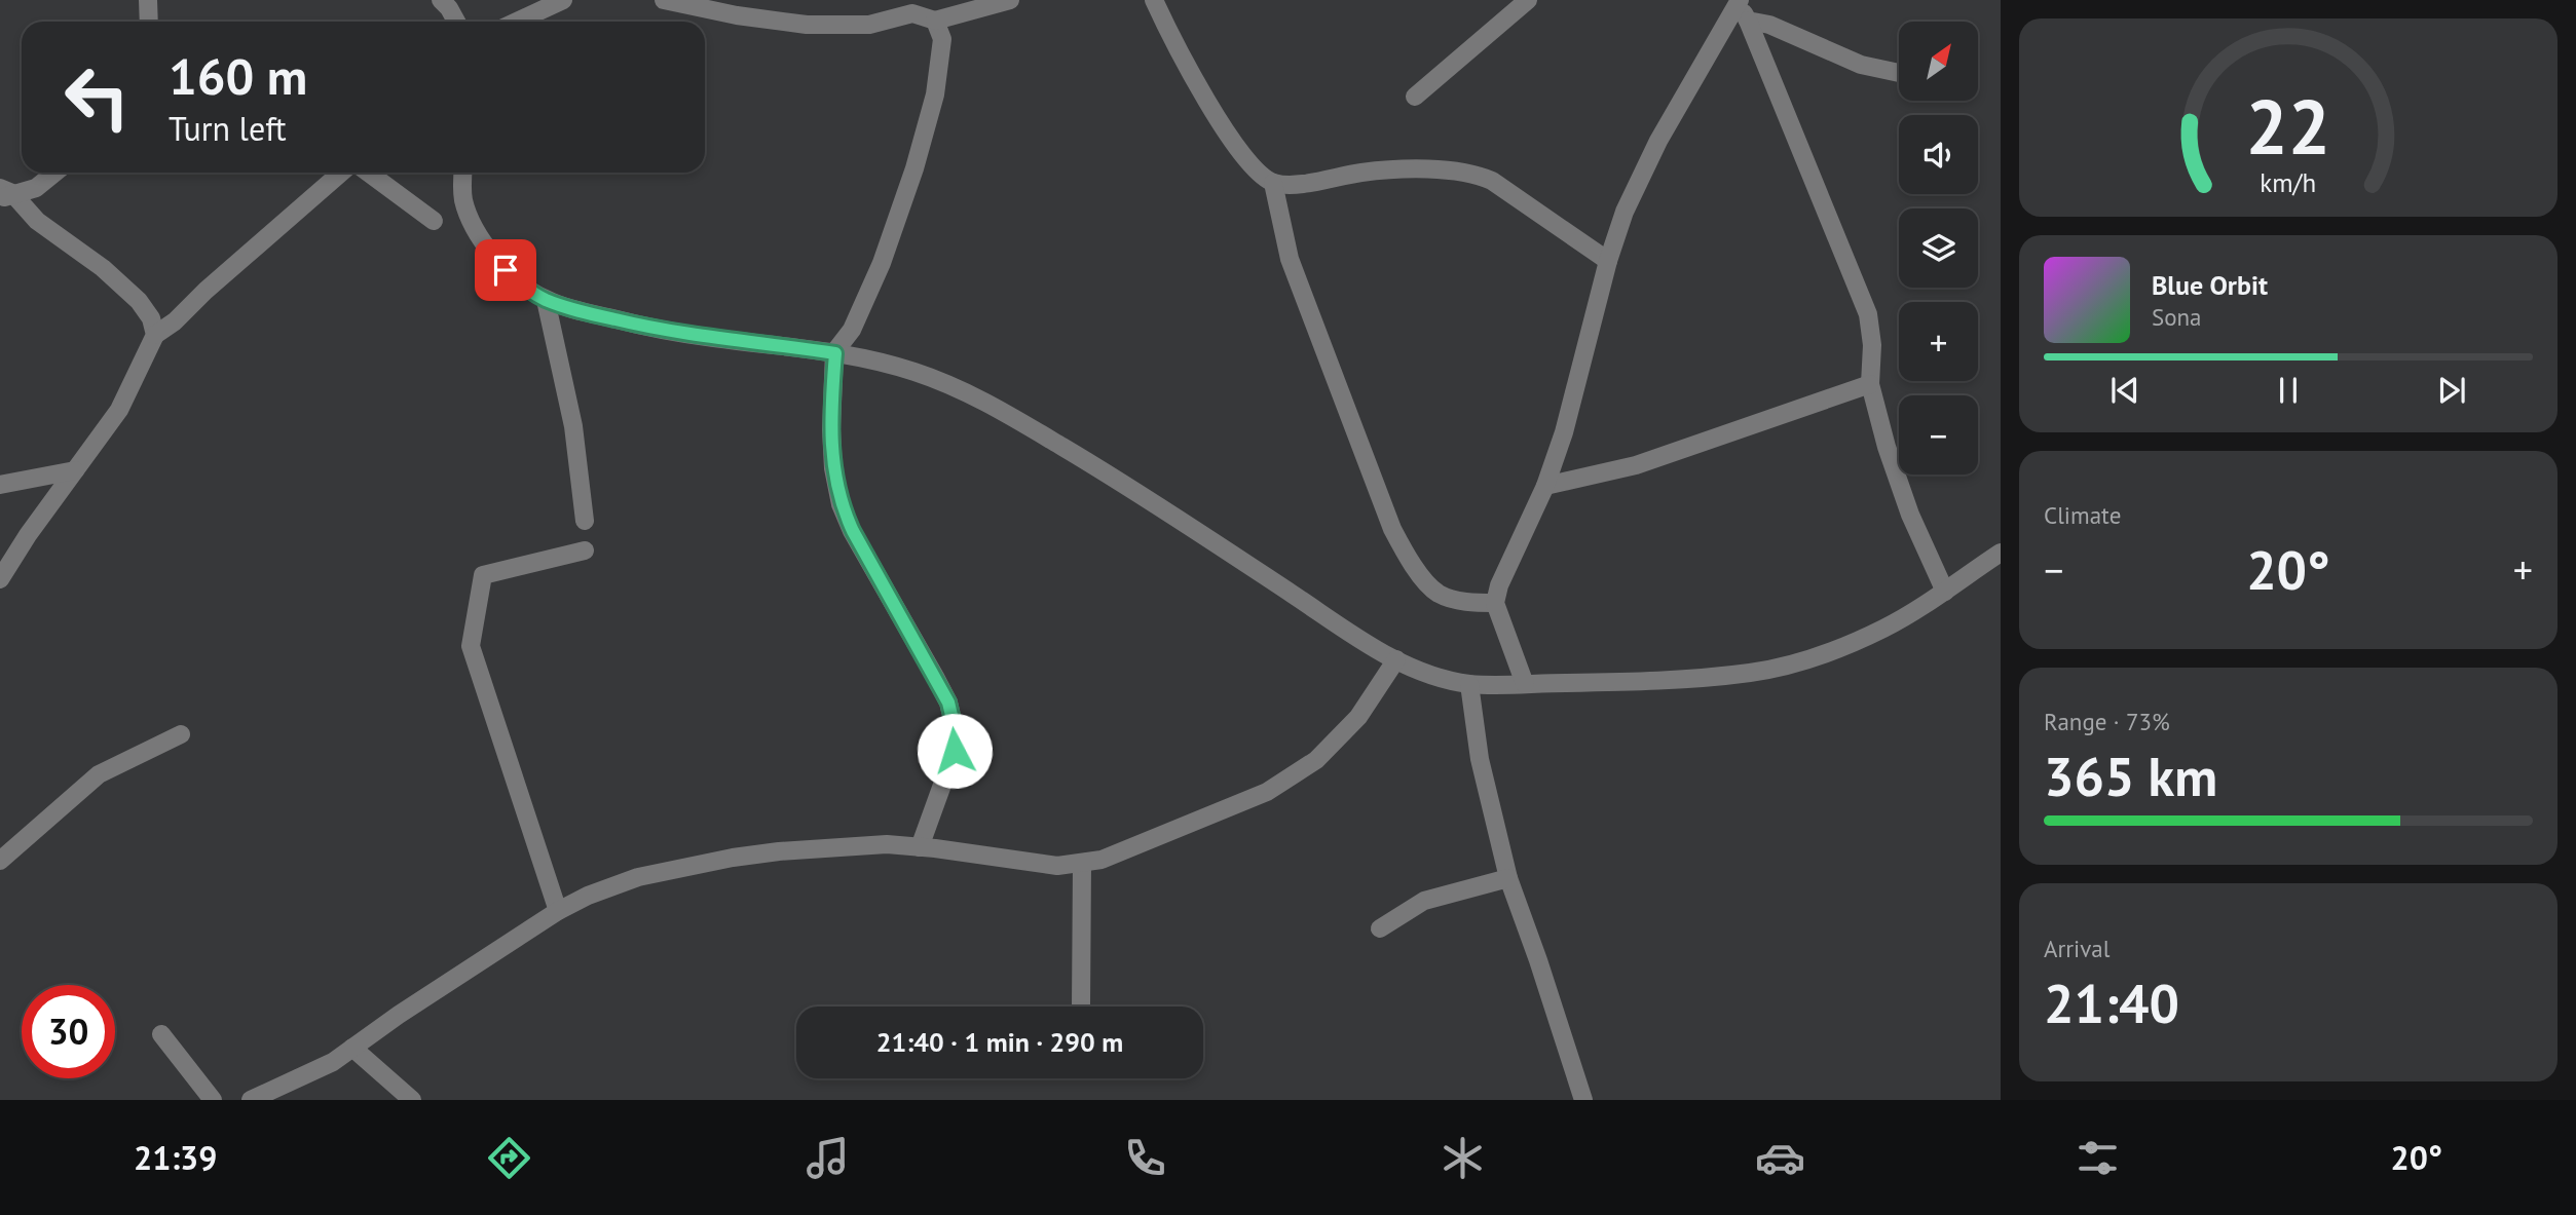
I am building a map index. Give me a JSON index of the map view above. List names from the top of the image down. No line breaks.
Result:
{"north":"top right","page":{"map_buttons":["+","−"],"turn":["160 m","Turn left"],"song":["Blue Orbit","Sona"],"tile":["Climate",["Range · 73%","365 km"],["Arrival","21:40"]],"heat":["−","20°","+"],"limit":"30","trip":"21:40 · 1 min · 290 m","tabs":["21:39","20°"],"gauge":["22","km/h"]}}
